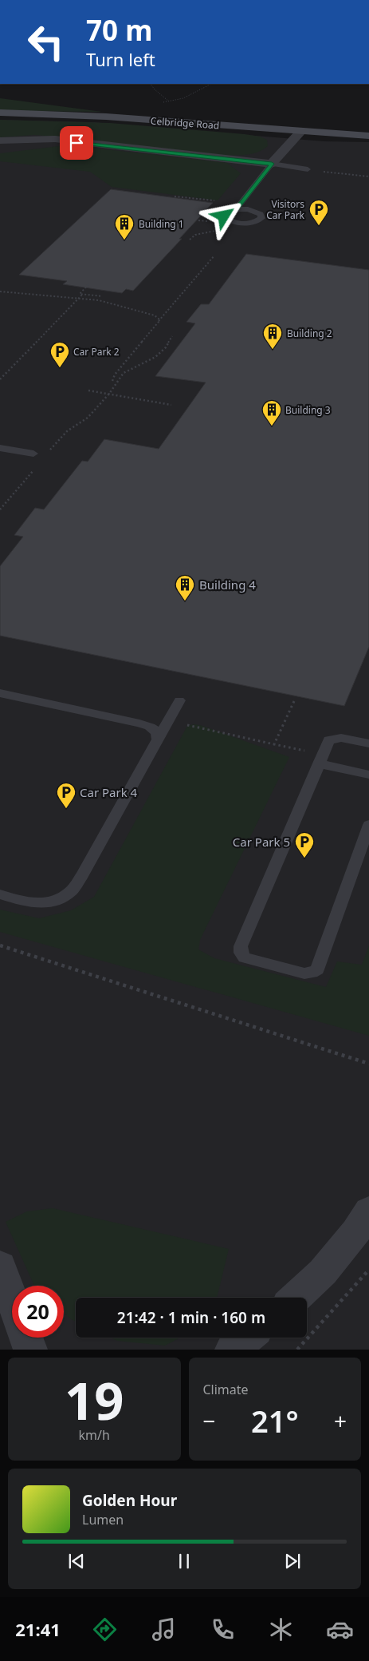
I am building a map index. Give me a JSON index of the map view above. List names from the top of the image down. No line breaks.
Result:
{"streets":{"main road":["Celbridge Road"]},"places":{"parking":["Visitors Car Park","Car Park 2","Car Park 4","Car Park 5"],"building":["Building 1","Building 2","Building 3","Building 4"]},"page":{"turn":["70 m","Turn left"],"limit":"20","trip":"21:42 · 1 min · 160 m","tile":[["19","km/h"],"Climate"],"heat":["−","21°","+"],"song":["Golden Hour","Lumen"],"tabs":"21:41"}}
